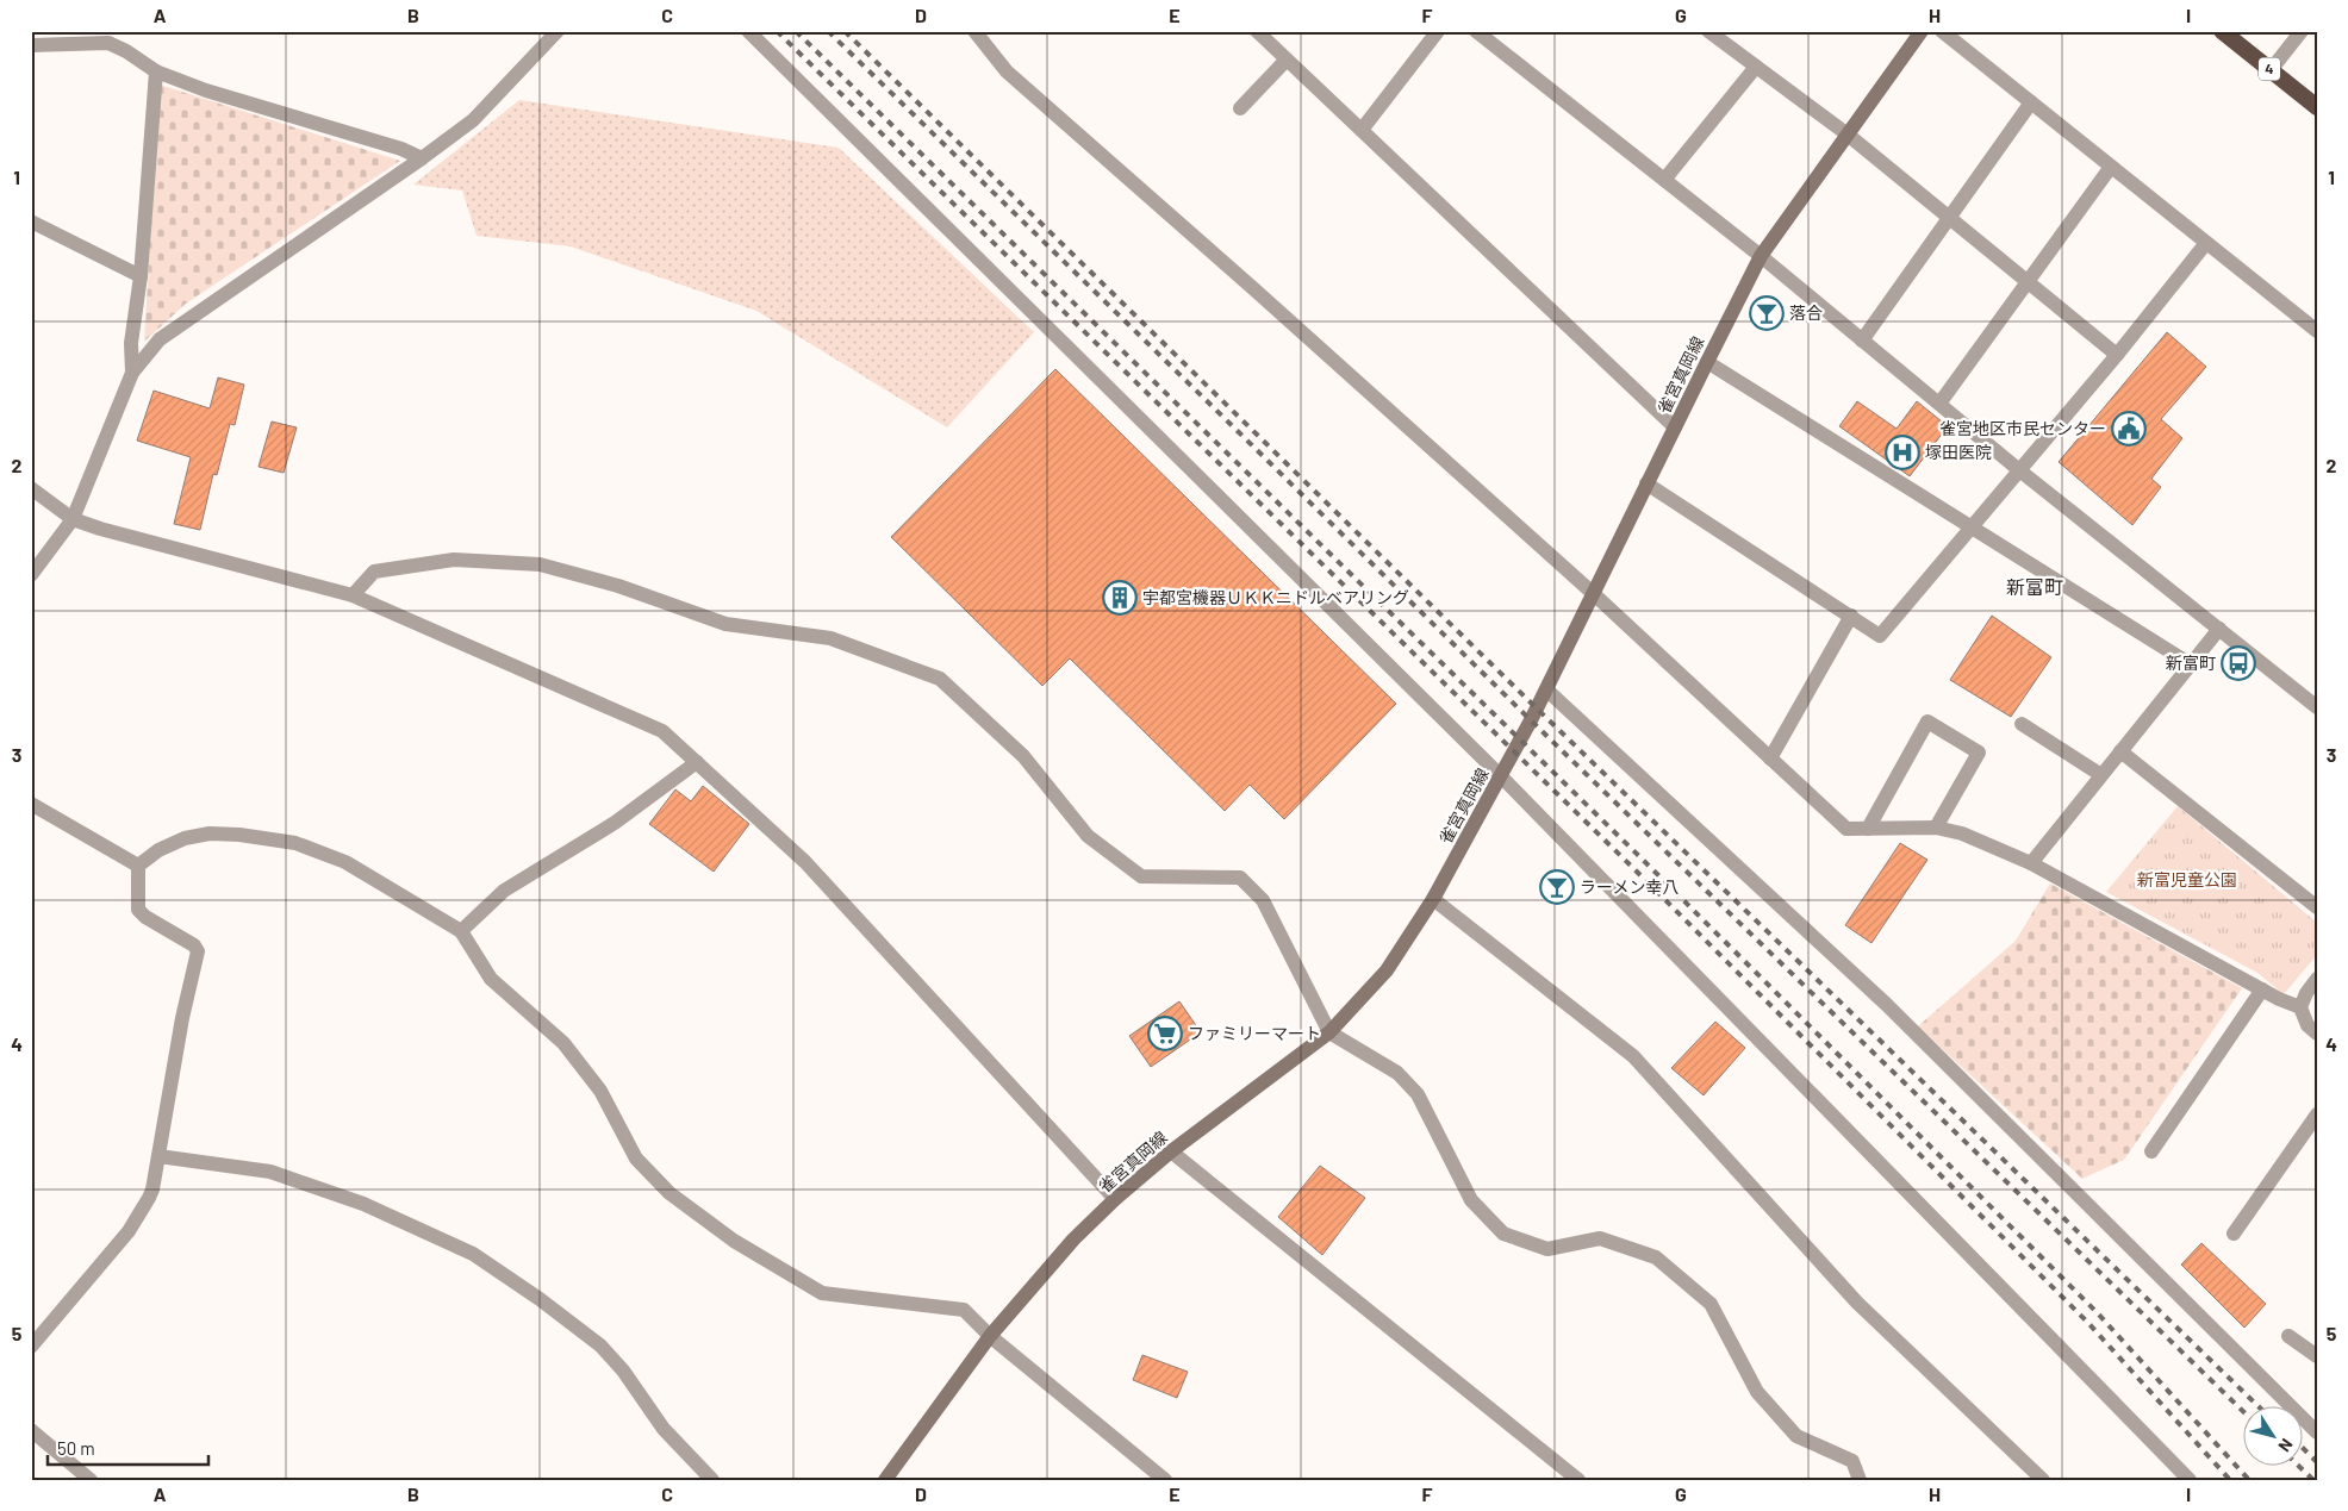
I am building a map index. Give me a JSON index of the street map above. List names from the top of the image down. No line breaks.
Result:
{"streets":{"highway":["4"],"main road":["雀宮真岡線"]},"districts":["新富町"],"parks":["新富児童公園"],"places":{"bar":["落合","ラーメン幸八"],"public building":["雀宮地区市民センター"],"hospital":["塚田医院"],"building":["宇都宮機器ＵＫＫニドルベアリング"],"bus stop":["新富町"],"supermarket":["ファミリーマート"]},"scale_bar":"50 m","north":"bottom right","grid":{"columns":["A","B","C","D","E","F","G","H","I"],"rows":["1","2","3","4","5"]}}
